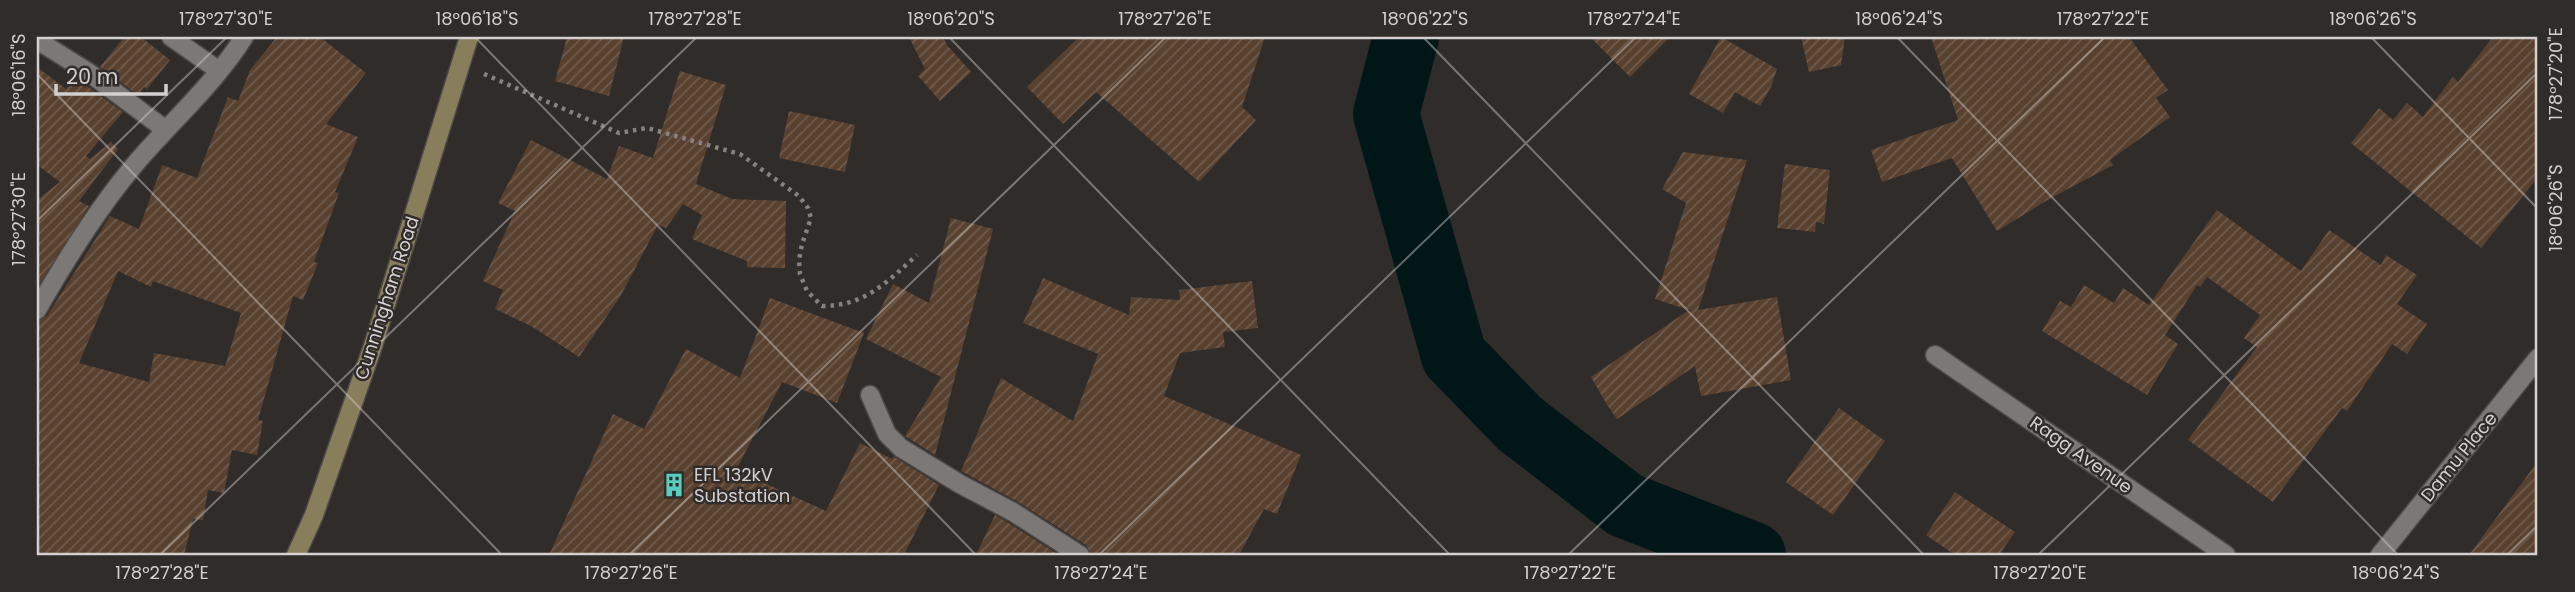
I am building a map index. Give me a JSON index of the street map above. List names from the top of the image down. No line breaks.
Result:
{"streets":{"main road":["Cunningham Road"],"street":["Ragg Avenue","Damu Place"]},"places":{"building":["EFL 132kV Substation"]},"scale_bar":"20 m","coordinates":["178°27'30\"E","18°06'18\"S","178°27'28\"E","18°06'20\"S","178°27'26\"E","18°06'22\"S","178°27'24\"E","18°06'24\"S","178°27'22\"E","18°06'26\"S","178°27'20\"E","18°06'16\"S"]}
